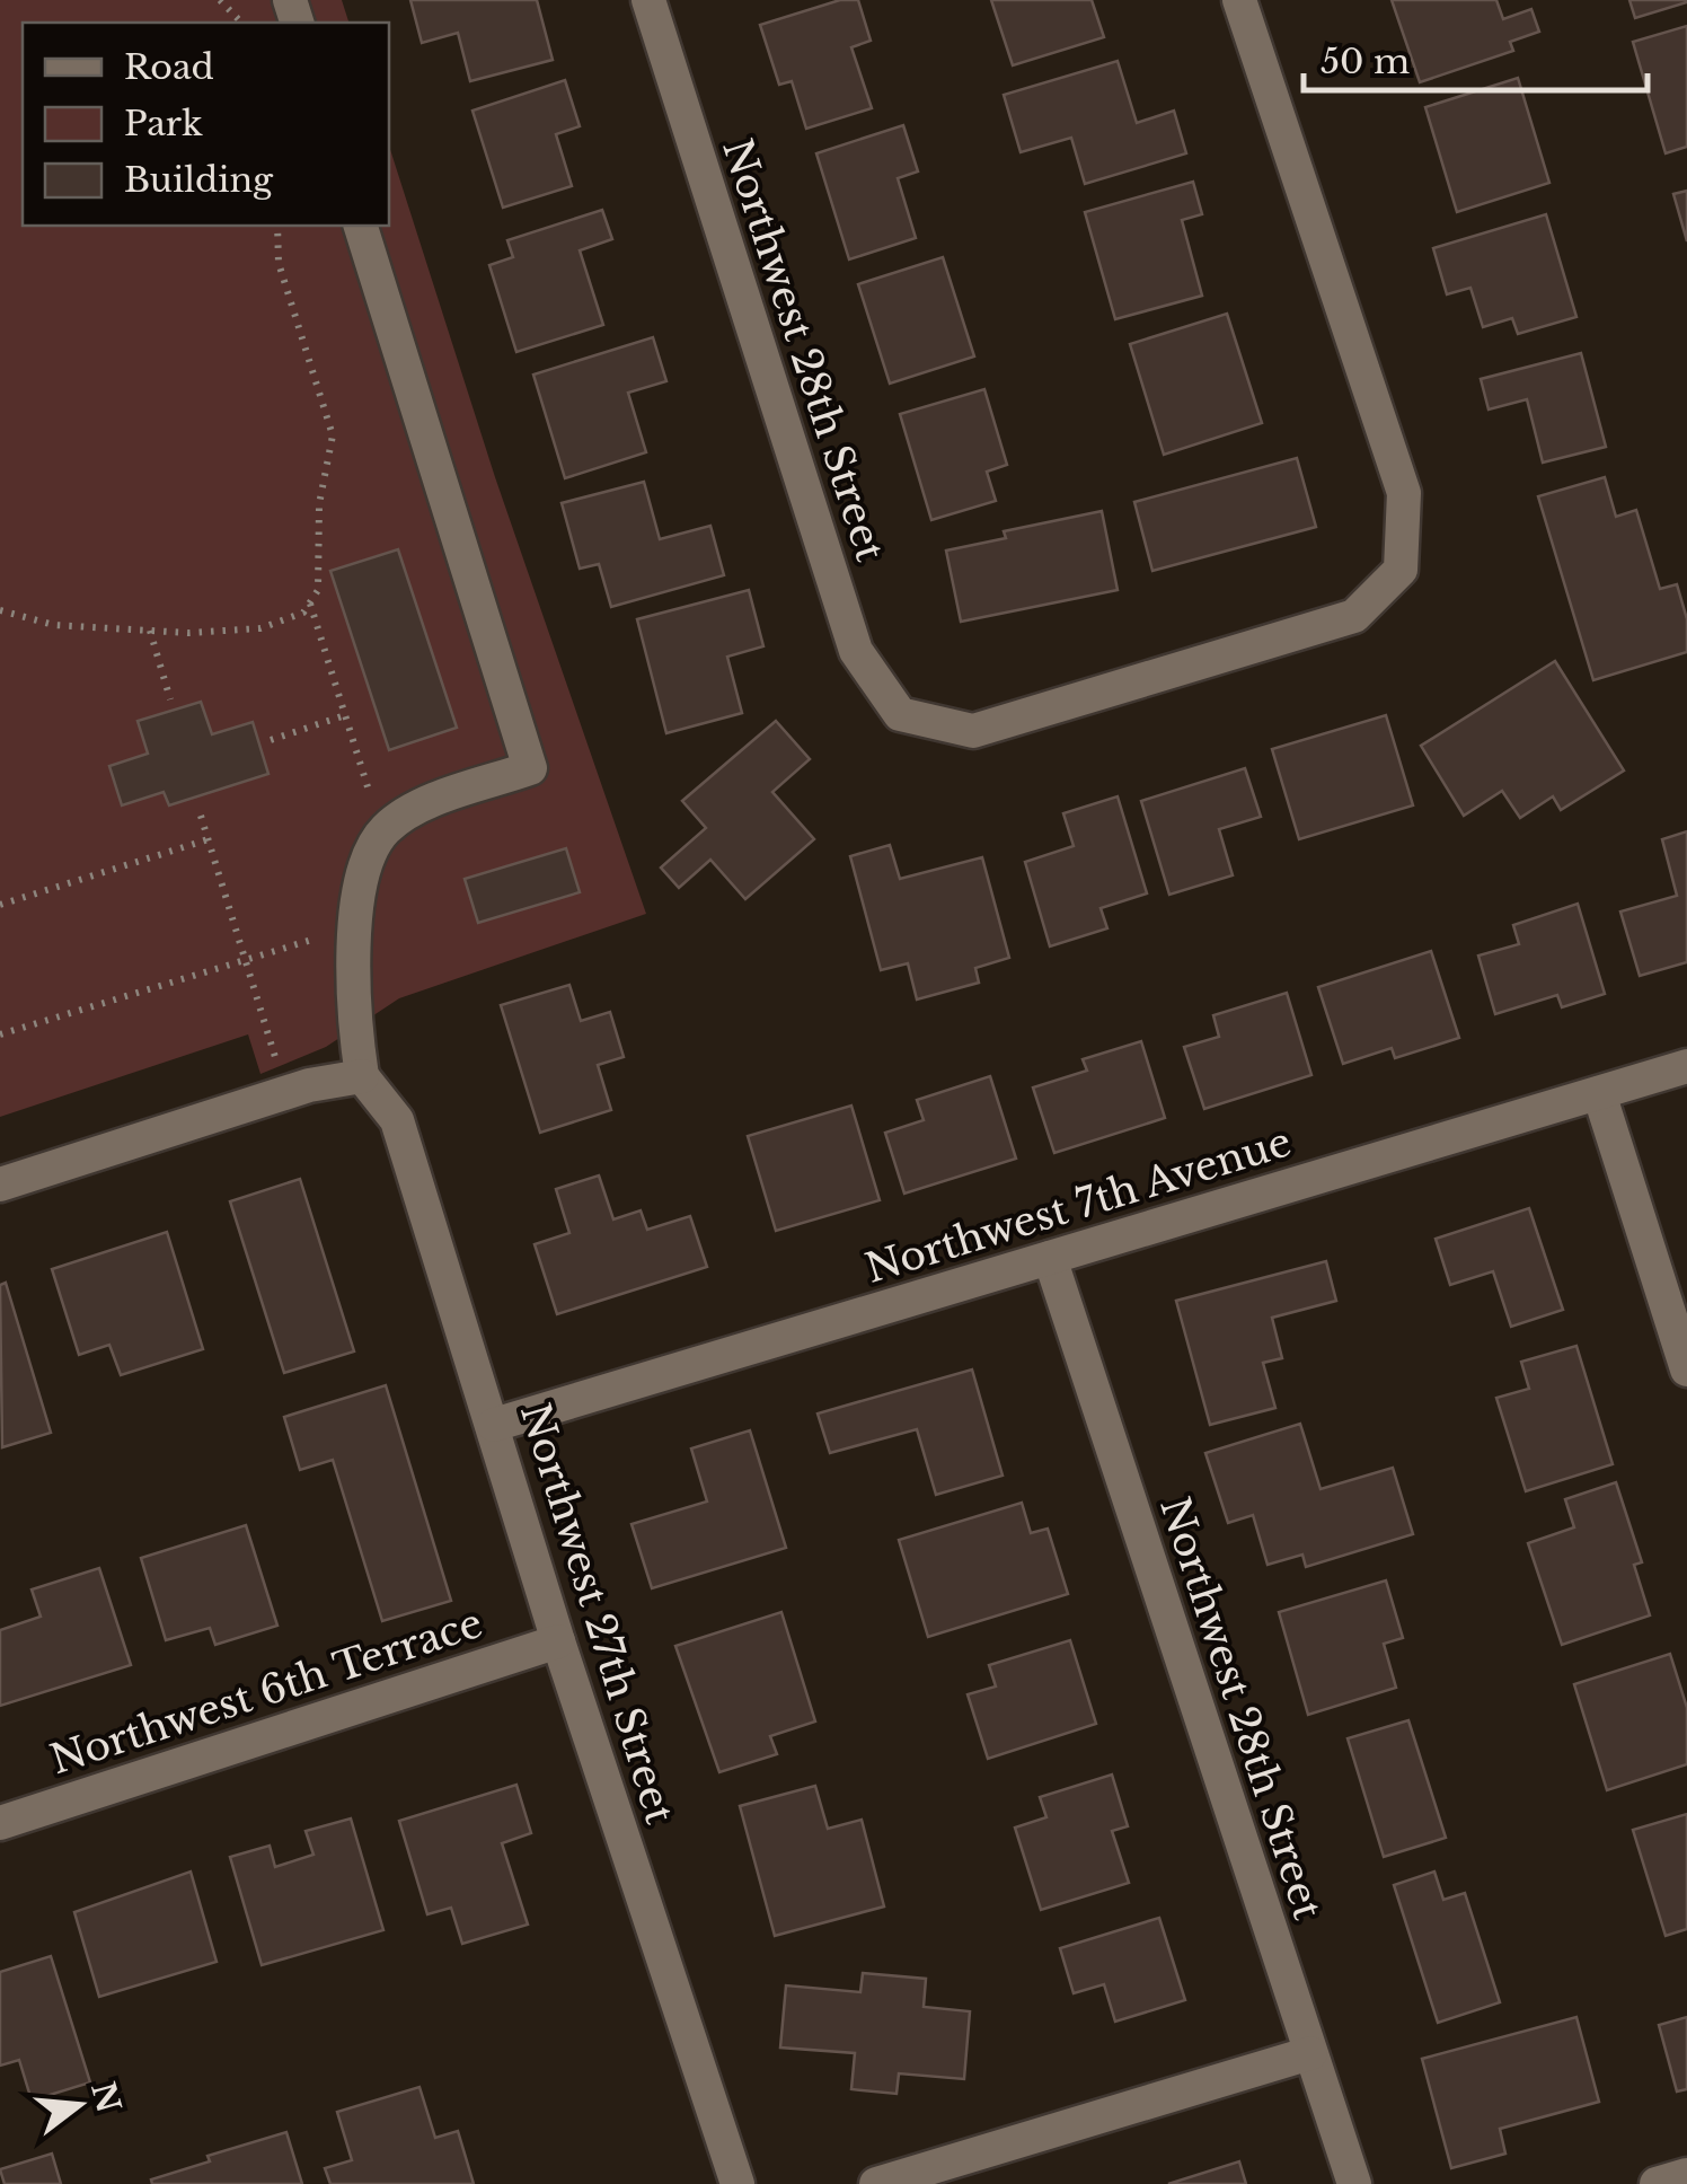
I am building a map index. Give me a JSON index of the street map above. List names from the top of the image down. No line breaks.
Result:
{"streets":{"street":["Northwest 28th Street","Northwest 7th Avenue","Northwest 27th Street","Northwest 6th Terrace"]},"crossings":[["Northwest 28th Street","Northwest 7th Avenue"],["Northwest 7th Avenue","Northwest 27th Street"],["Northwest 27th Street","Northwest 6th Terrace"]],"legend":["Road","Park","Building"],"scale_bar":"50 m","north":"right"}
